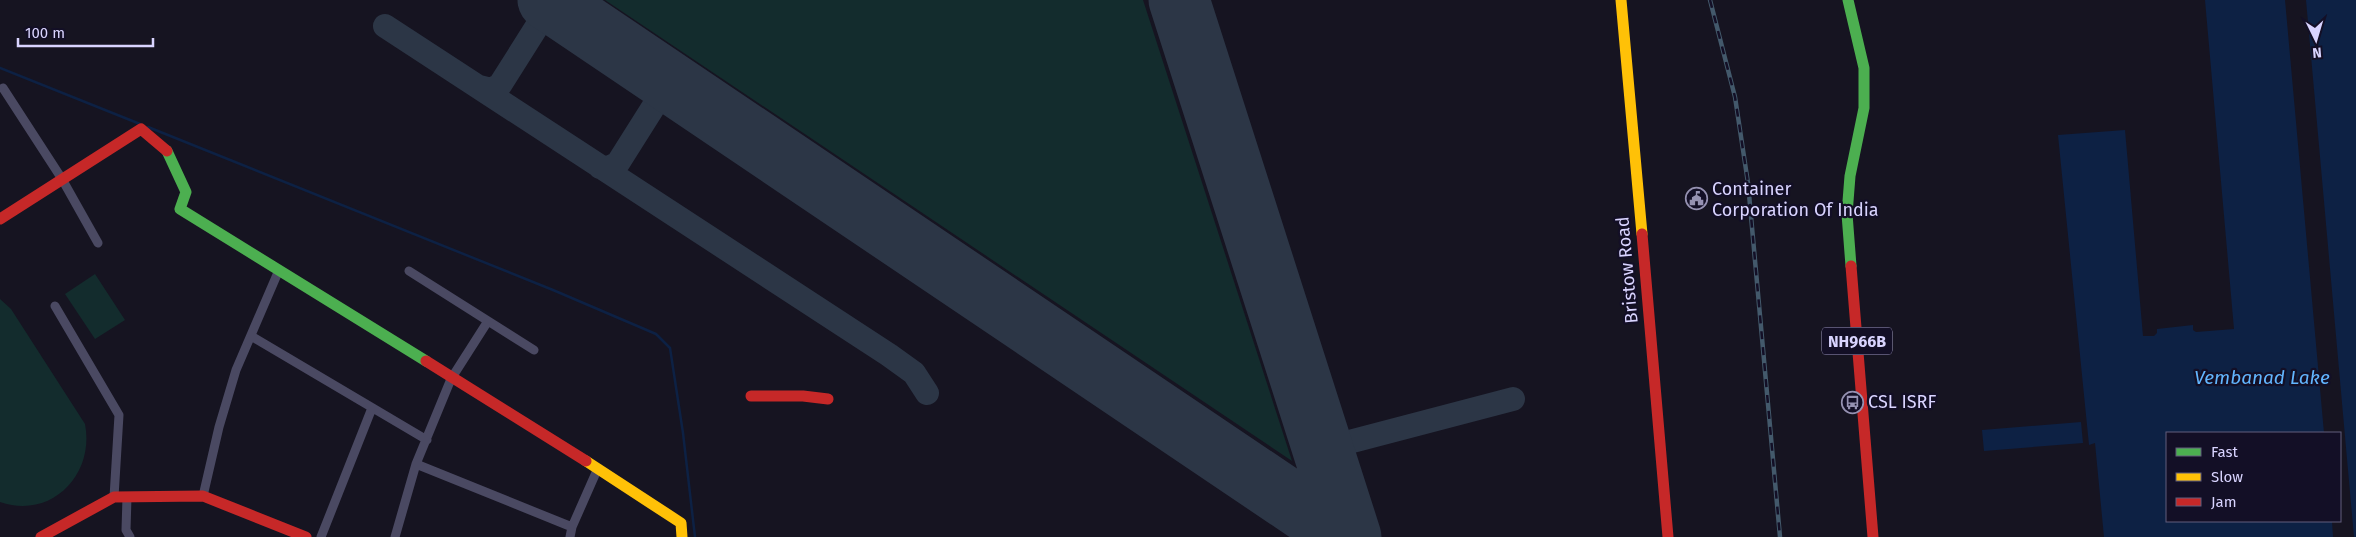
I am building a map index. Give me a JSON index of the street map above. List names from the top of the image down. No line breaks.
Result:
{"streets":{"main road":["Bristow Road","NH966B"]},"water":["Vembanad Lake"],"places":{"public building":["Container Corporation Of India"],"bus stop":["CSL ISRF"]},"legend":["Fast","Slow","Jam"],"scale_bar":"100 m","north":"bottom"}
